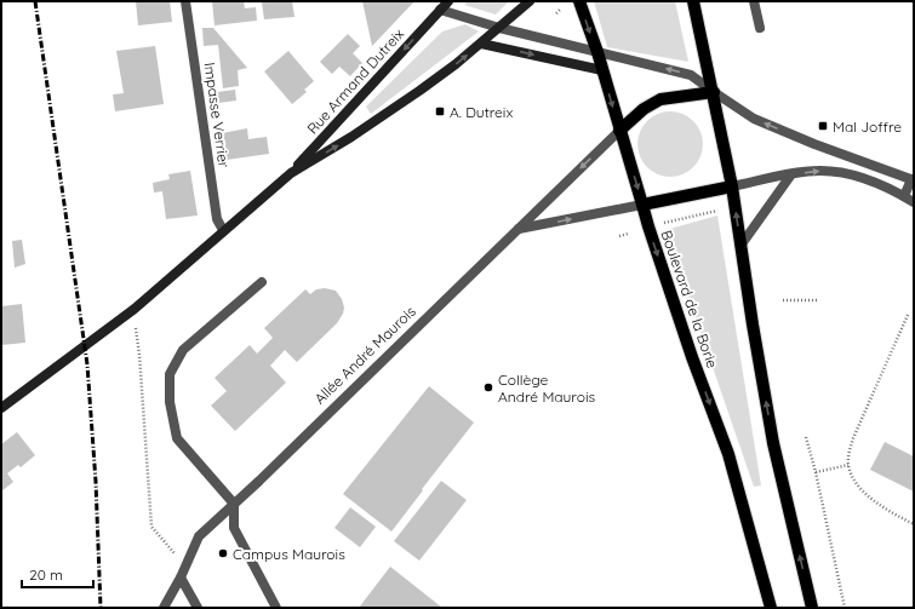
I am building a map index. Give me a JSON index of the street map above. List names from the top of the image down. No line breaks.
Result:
{"streets":{"main road":["Rue Armand Dutreix","Boulevard de la Borie","Allée André Maurois"],"street":["Impasse Verrier"]},"crossings":[["Boulevard de la Borie","Allée André Maurois"]],"places":{"transit":["A. Dutreix","Mal Joffre"],"other":["Collège André Maurois","Campus Maurois"]},"scale_bar":"20 m"}
